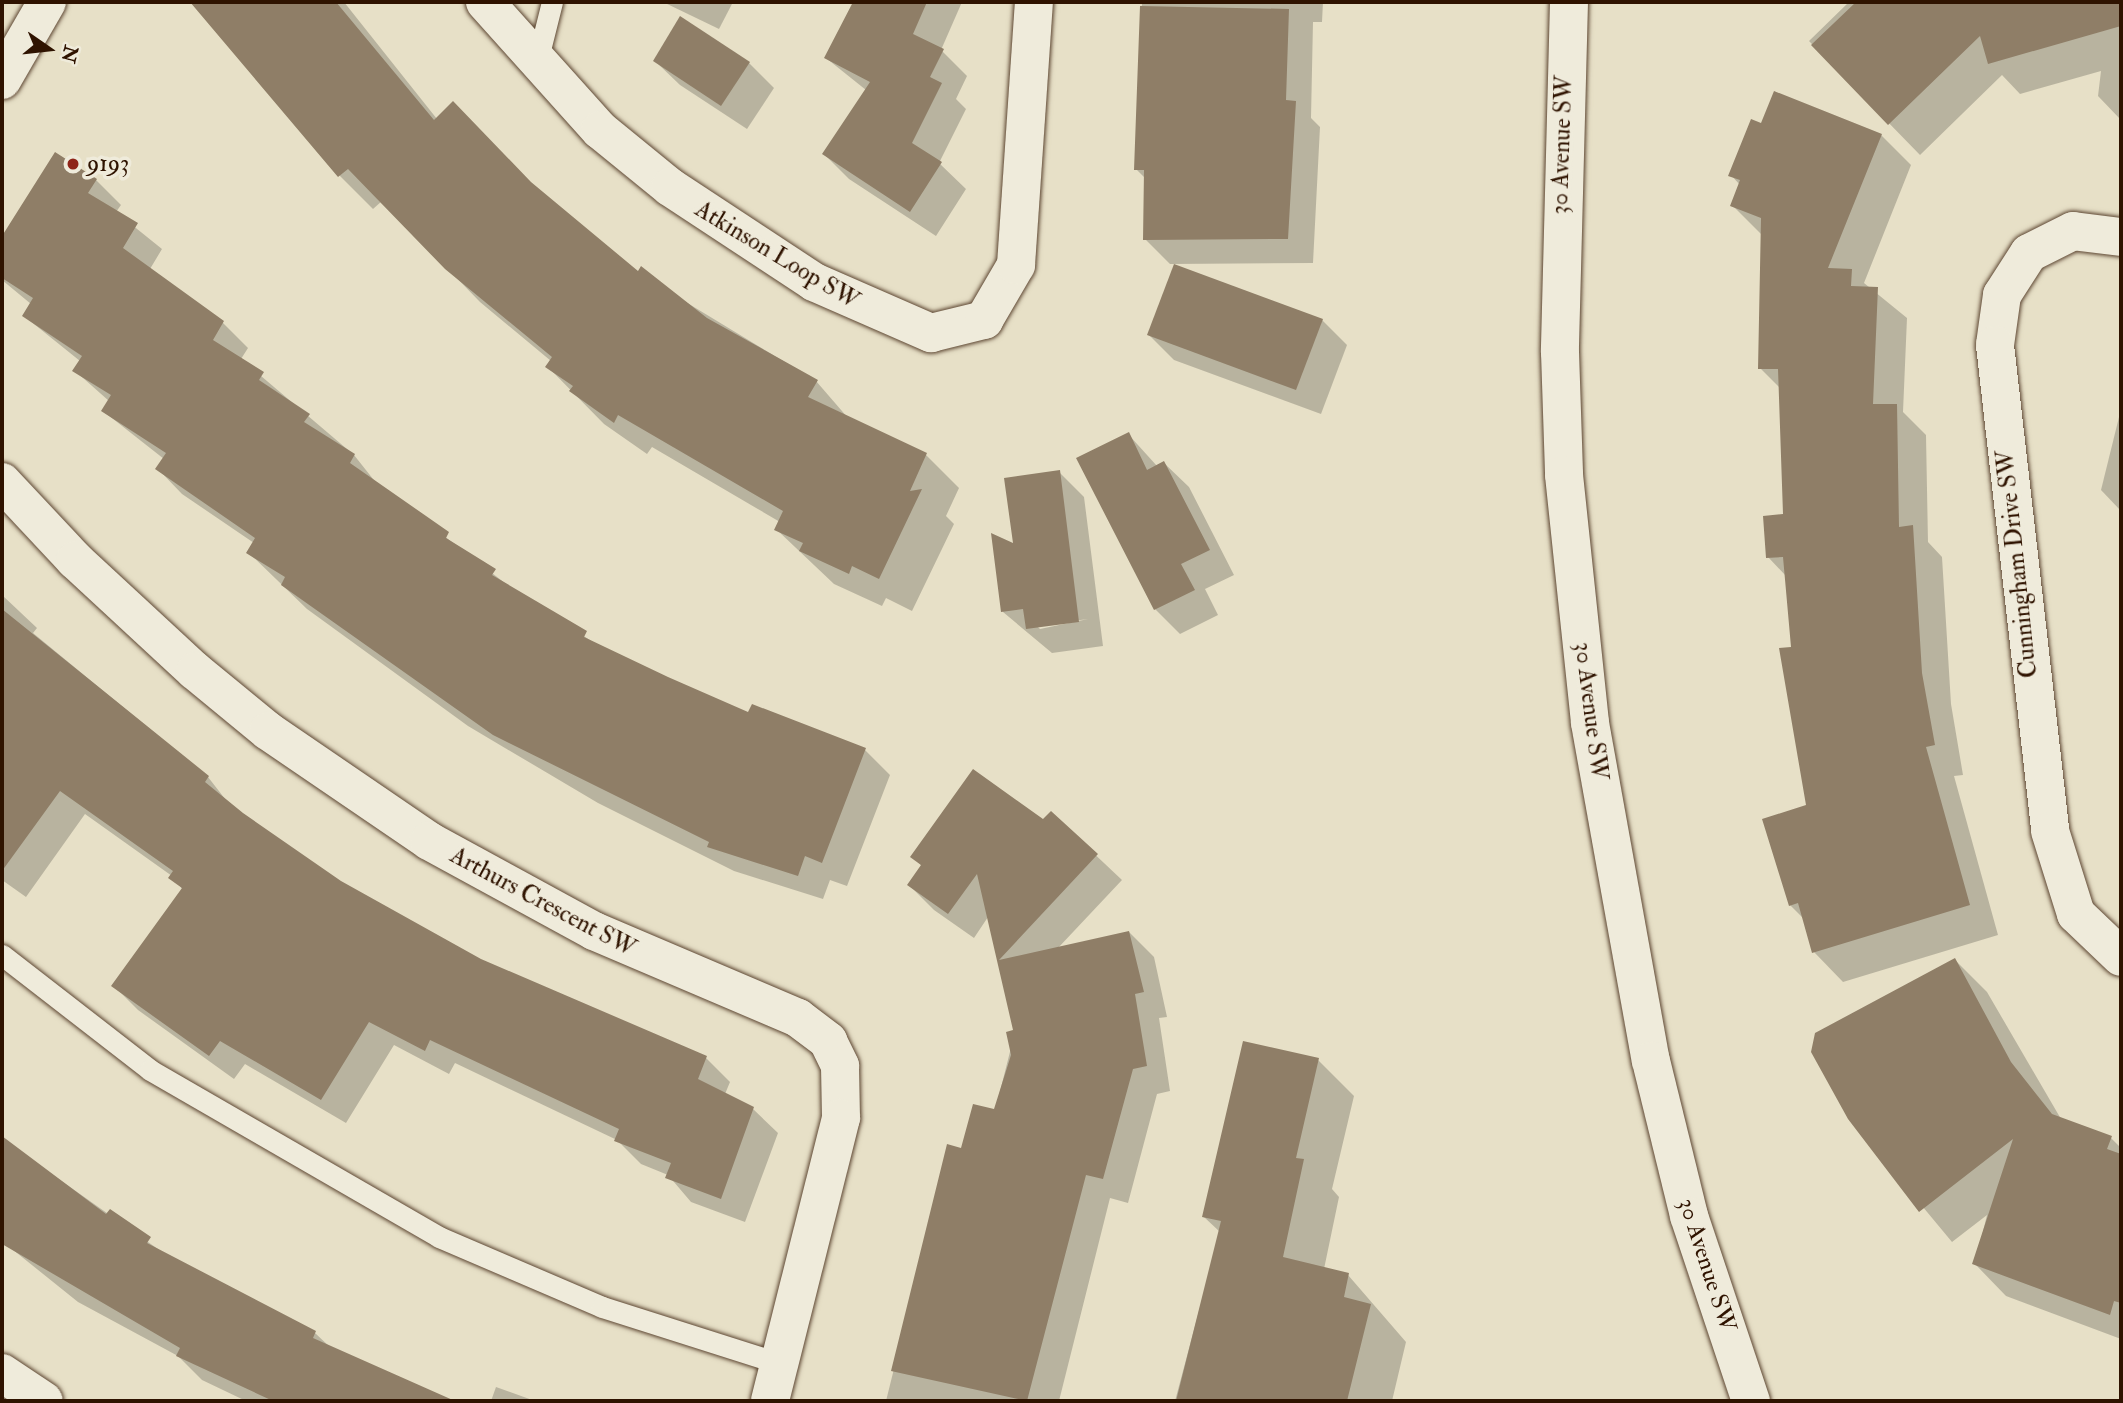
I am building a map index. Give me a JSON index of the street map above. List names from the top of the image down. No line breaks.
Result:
{"streets":{"street":["30 Avenue SW","Atkinson Loop SW","Cunningham Drive SW","Arthurs Crescent SW"]},"places":["9193"],"north":"right"}
